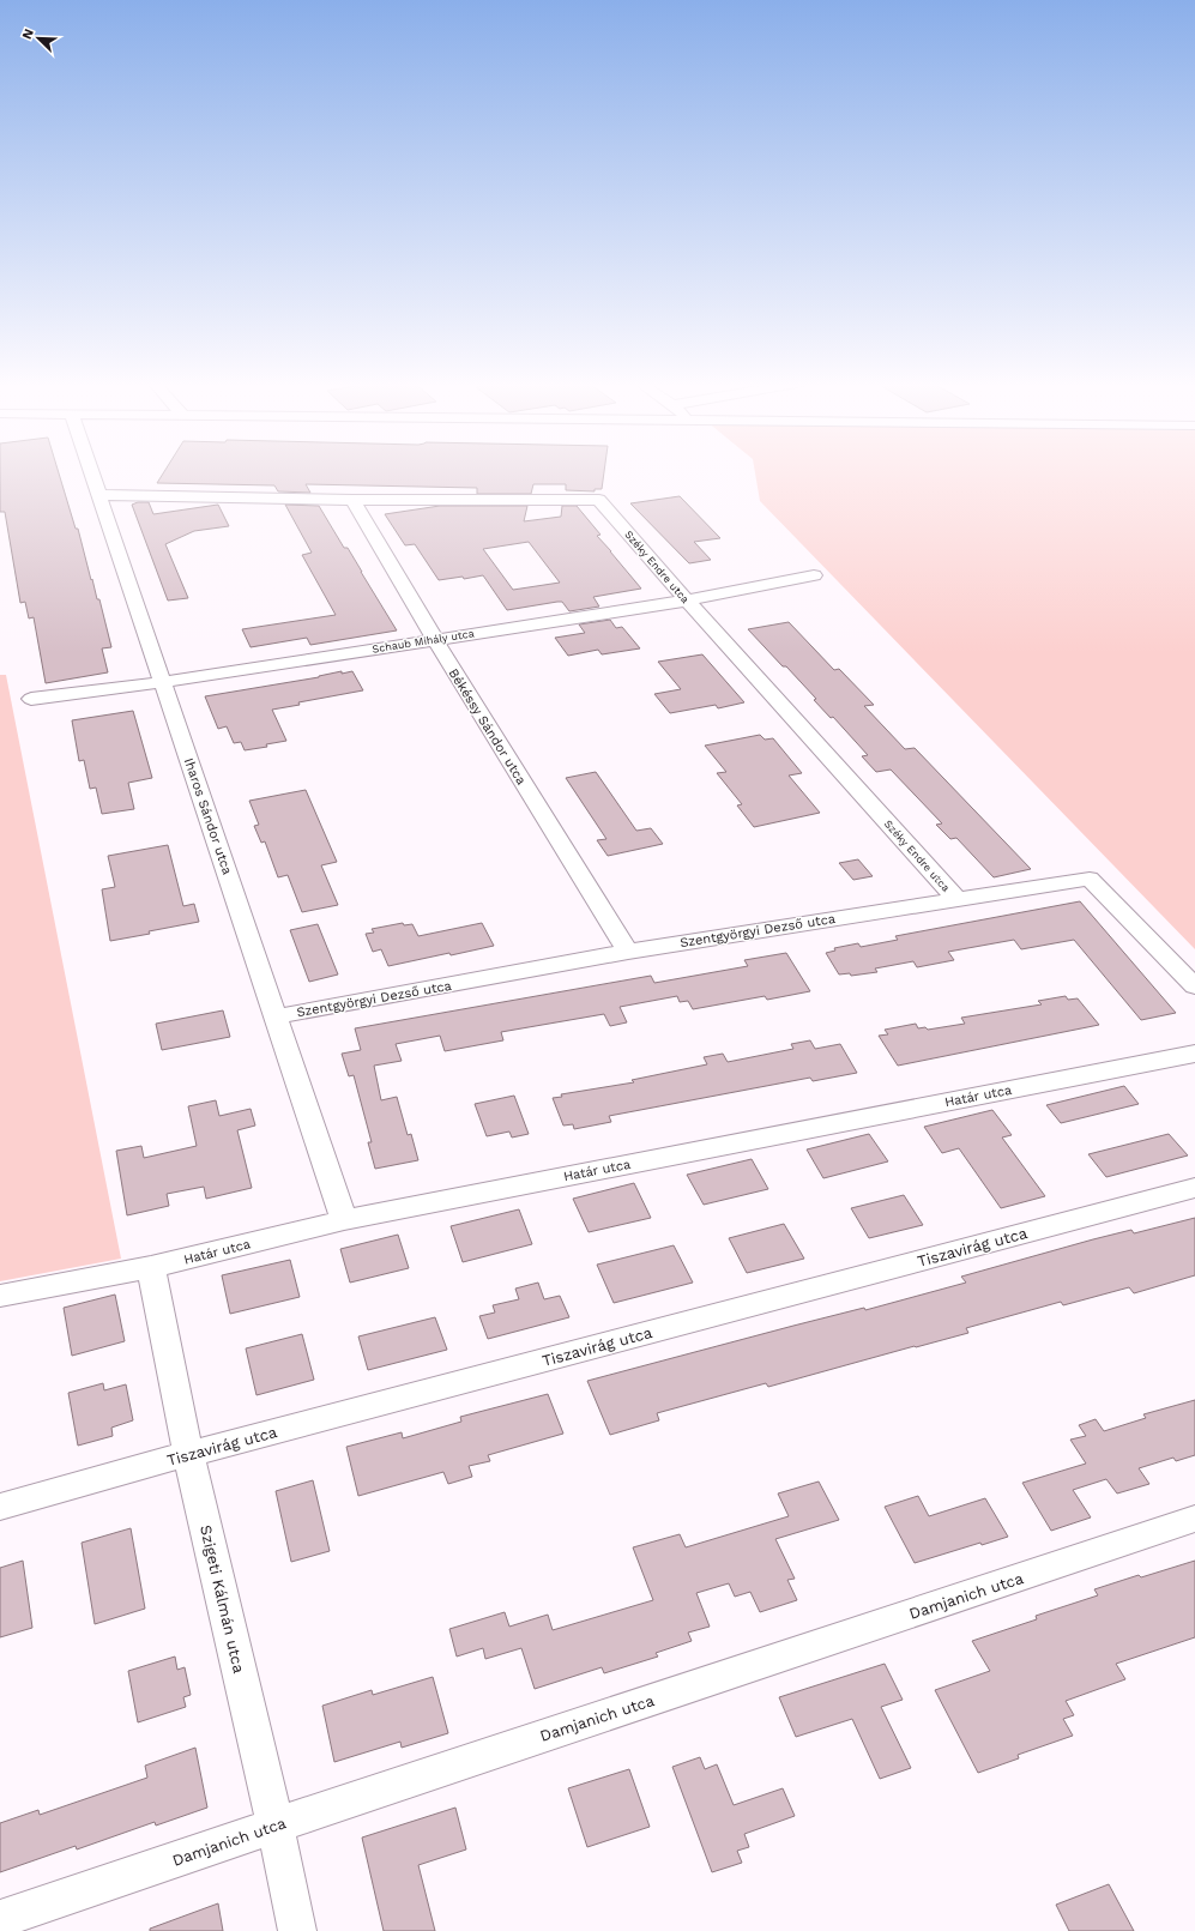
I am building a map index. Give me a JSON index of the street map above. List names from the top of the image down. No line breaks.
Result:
{"streets":{"street":["Széky Endre utca","Schaub Mihály utca","Békéssy Sándor utca","Iharos Sándor utca","Szentgyörgyi Dezső utca","Határ utca","Tiszavirág utca","Damjanich utca","Szigeti Kálmán utca"]},"crossings":[["Széky Endre utca","Schaub Mihály utca"],["Széky Endre utca","Békéssy Sándor utca"],["Széky Endre utca","Iharos Sándor utca"],["Széky Endre utca","Szentgyörgyi Dezső utca"],["Schaub Mihály utca","Békéssy Sándor utca"],["Schaub Mihály utca","Iharos Sándor utca"],["Békéssy Sándor utca","Szentgyörgyi Dezső utca"],["Iharos Sándor utca","Szentgyörgyi Dezső utca"],["Iharos Sándor utca","Határ utca"],["Határ utca","Szigeti Kálmán utca"],["Tiszavirág utca","Szigeti Kálmán utca"],["Damjanich utca","Szigeti Kálmán utca"]],"north":"top left"}
